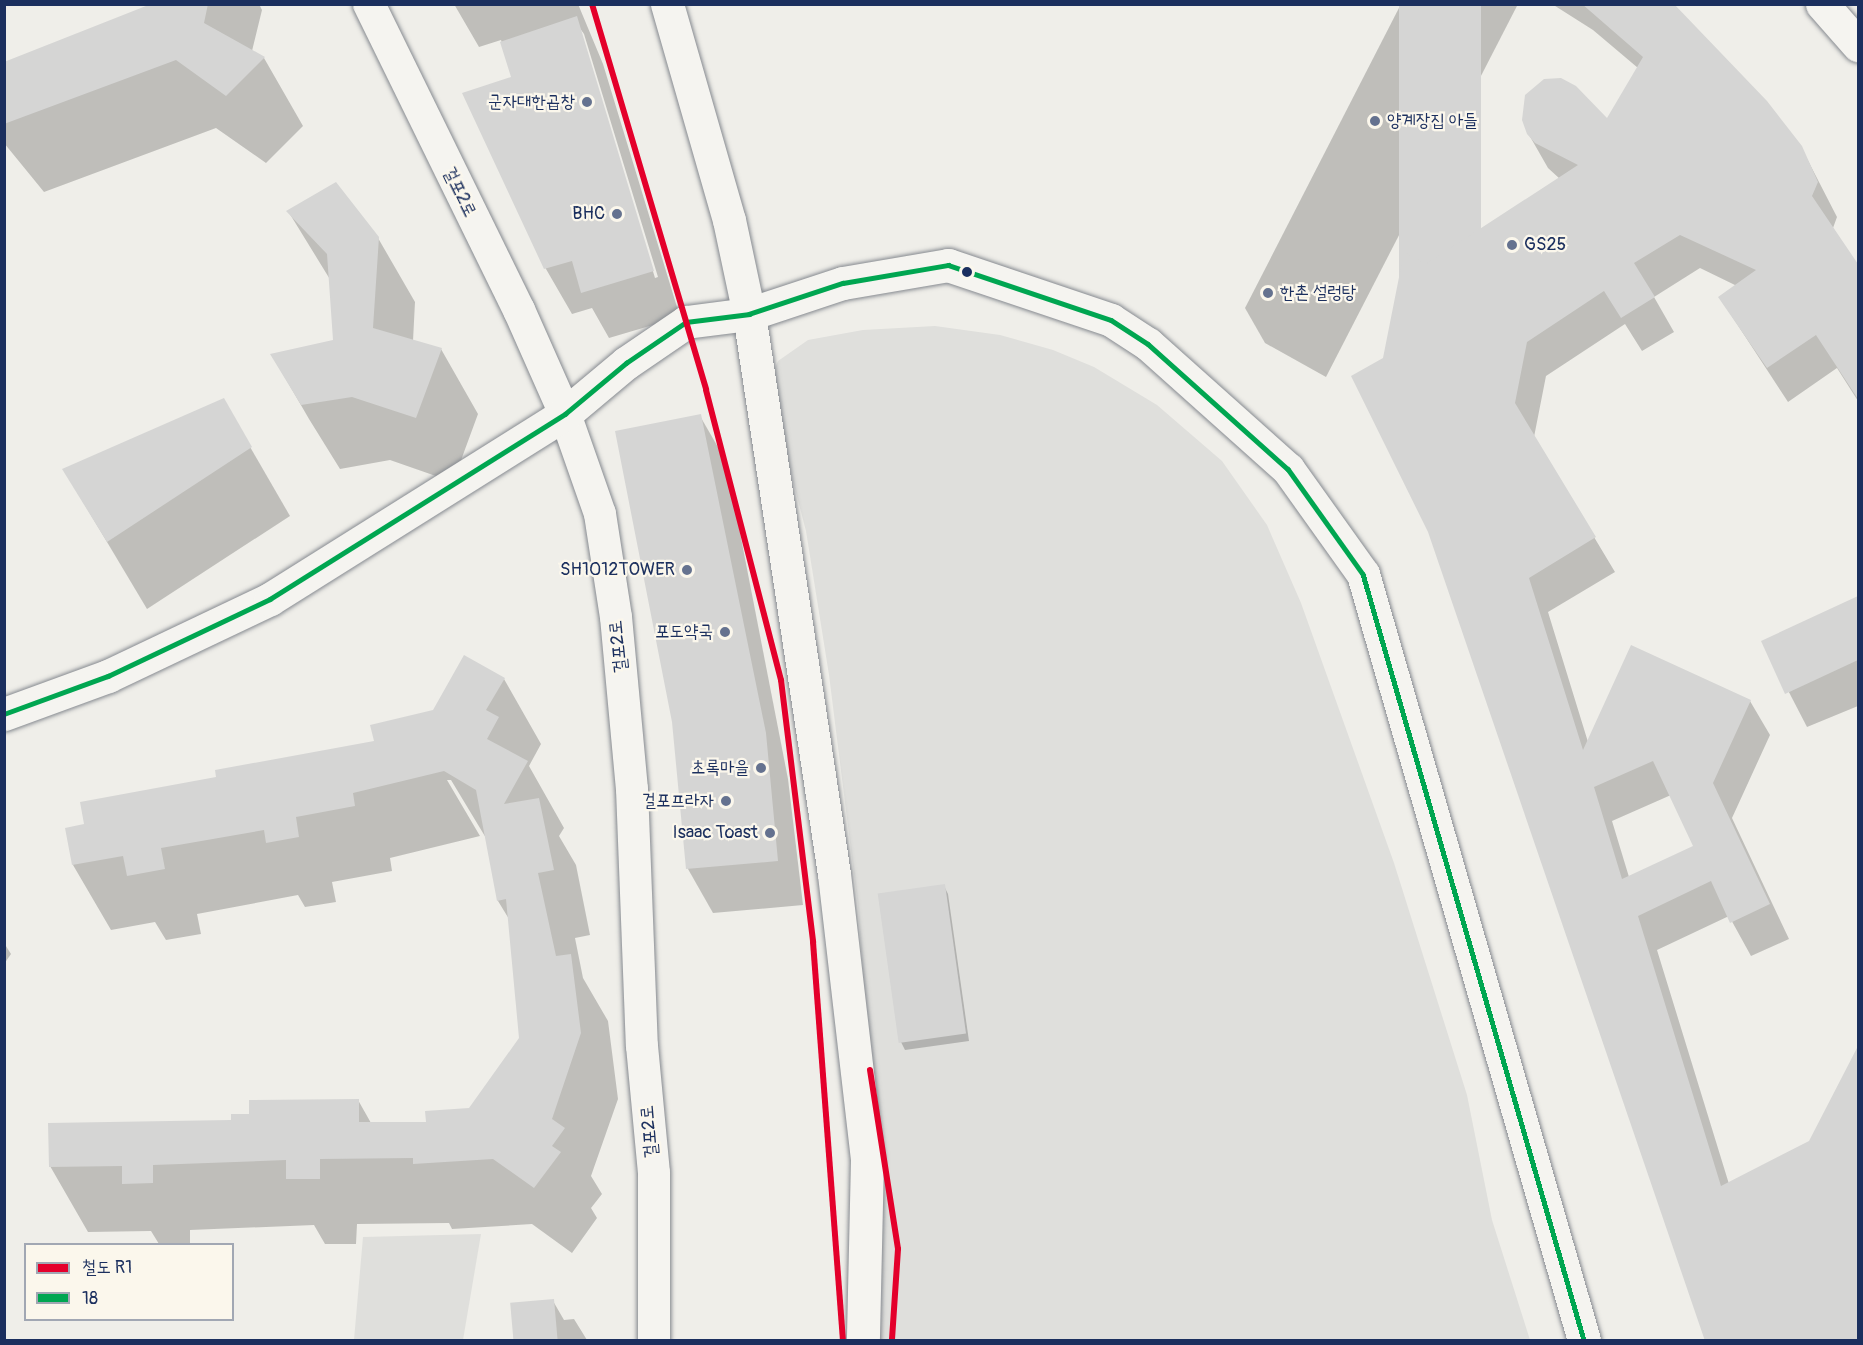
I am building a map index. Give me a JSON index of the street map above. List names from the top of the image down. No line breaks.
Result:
{"streets":{"street":["걸포2로"]},"places":["군자대한곱창","양계장집 아들","BHC","GS25","한촌 설렁탕","SH1012TOWER","포도약국","초록마을","걸포프라자","Isaac Toast"],"lines":["rail line R1","transit line 18"],"legend":["철도 R1","18"]}
